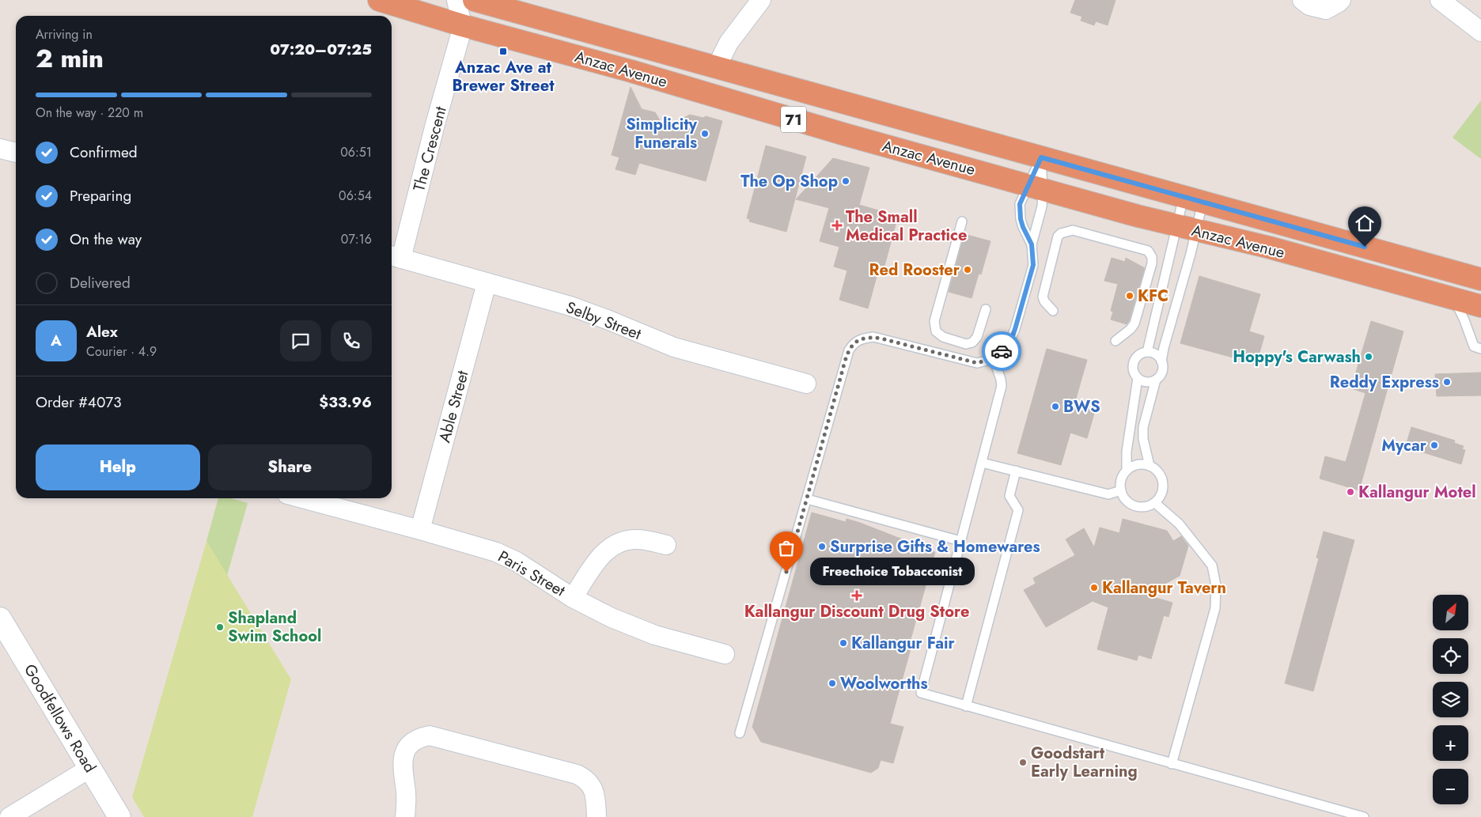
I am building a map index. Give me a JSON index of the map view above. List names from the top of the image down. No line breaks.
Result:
{"streets":{"highway":["Anzac Avenue","71"],"street":["The Crescent","Selby Street","Able Street","Paris Street","Goodfellows Road"]},"crossings":[["Anzac Avenue","The Crescent"],["The Crescent","Selby Street"],["Selby Street","Able Street"],["Able Street","Paris Street"]],"places":{"transit":["Anzac Ave at Brewer Street"],"other":["Simplicity Funerals","The Op Shop","Red Rooster","KFC","Hoppy's Carwash","Reddy Express","BWS","Mycar","Kallangur Motel","Surprise Gifts & Homewares","Freechoice Tobacconist","Kallangur Tavern","Shapland Swim School","Kallangur Fair","Woolworths","Goodstart Early Learning"],"health":["The Small Medical Practice","Kallangur Discount Drug Store"]},"north":"top right","page":{"heading":["2 min","Arriving in","07:20–07:25"],"panel":["Alex","Courier · 4.9","Order #4073","$33.96"],"bar":"On the way · 220 m","list":[["Confirmed","06:51"],["Preparing","06:54"],["On the way","07:16"],"Delivered"],"round":"A","buttons":["Help","Share"],"bubble":"Freechoice Tobacconist","map_buttons":["+","−"]}}
